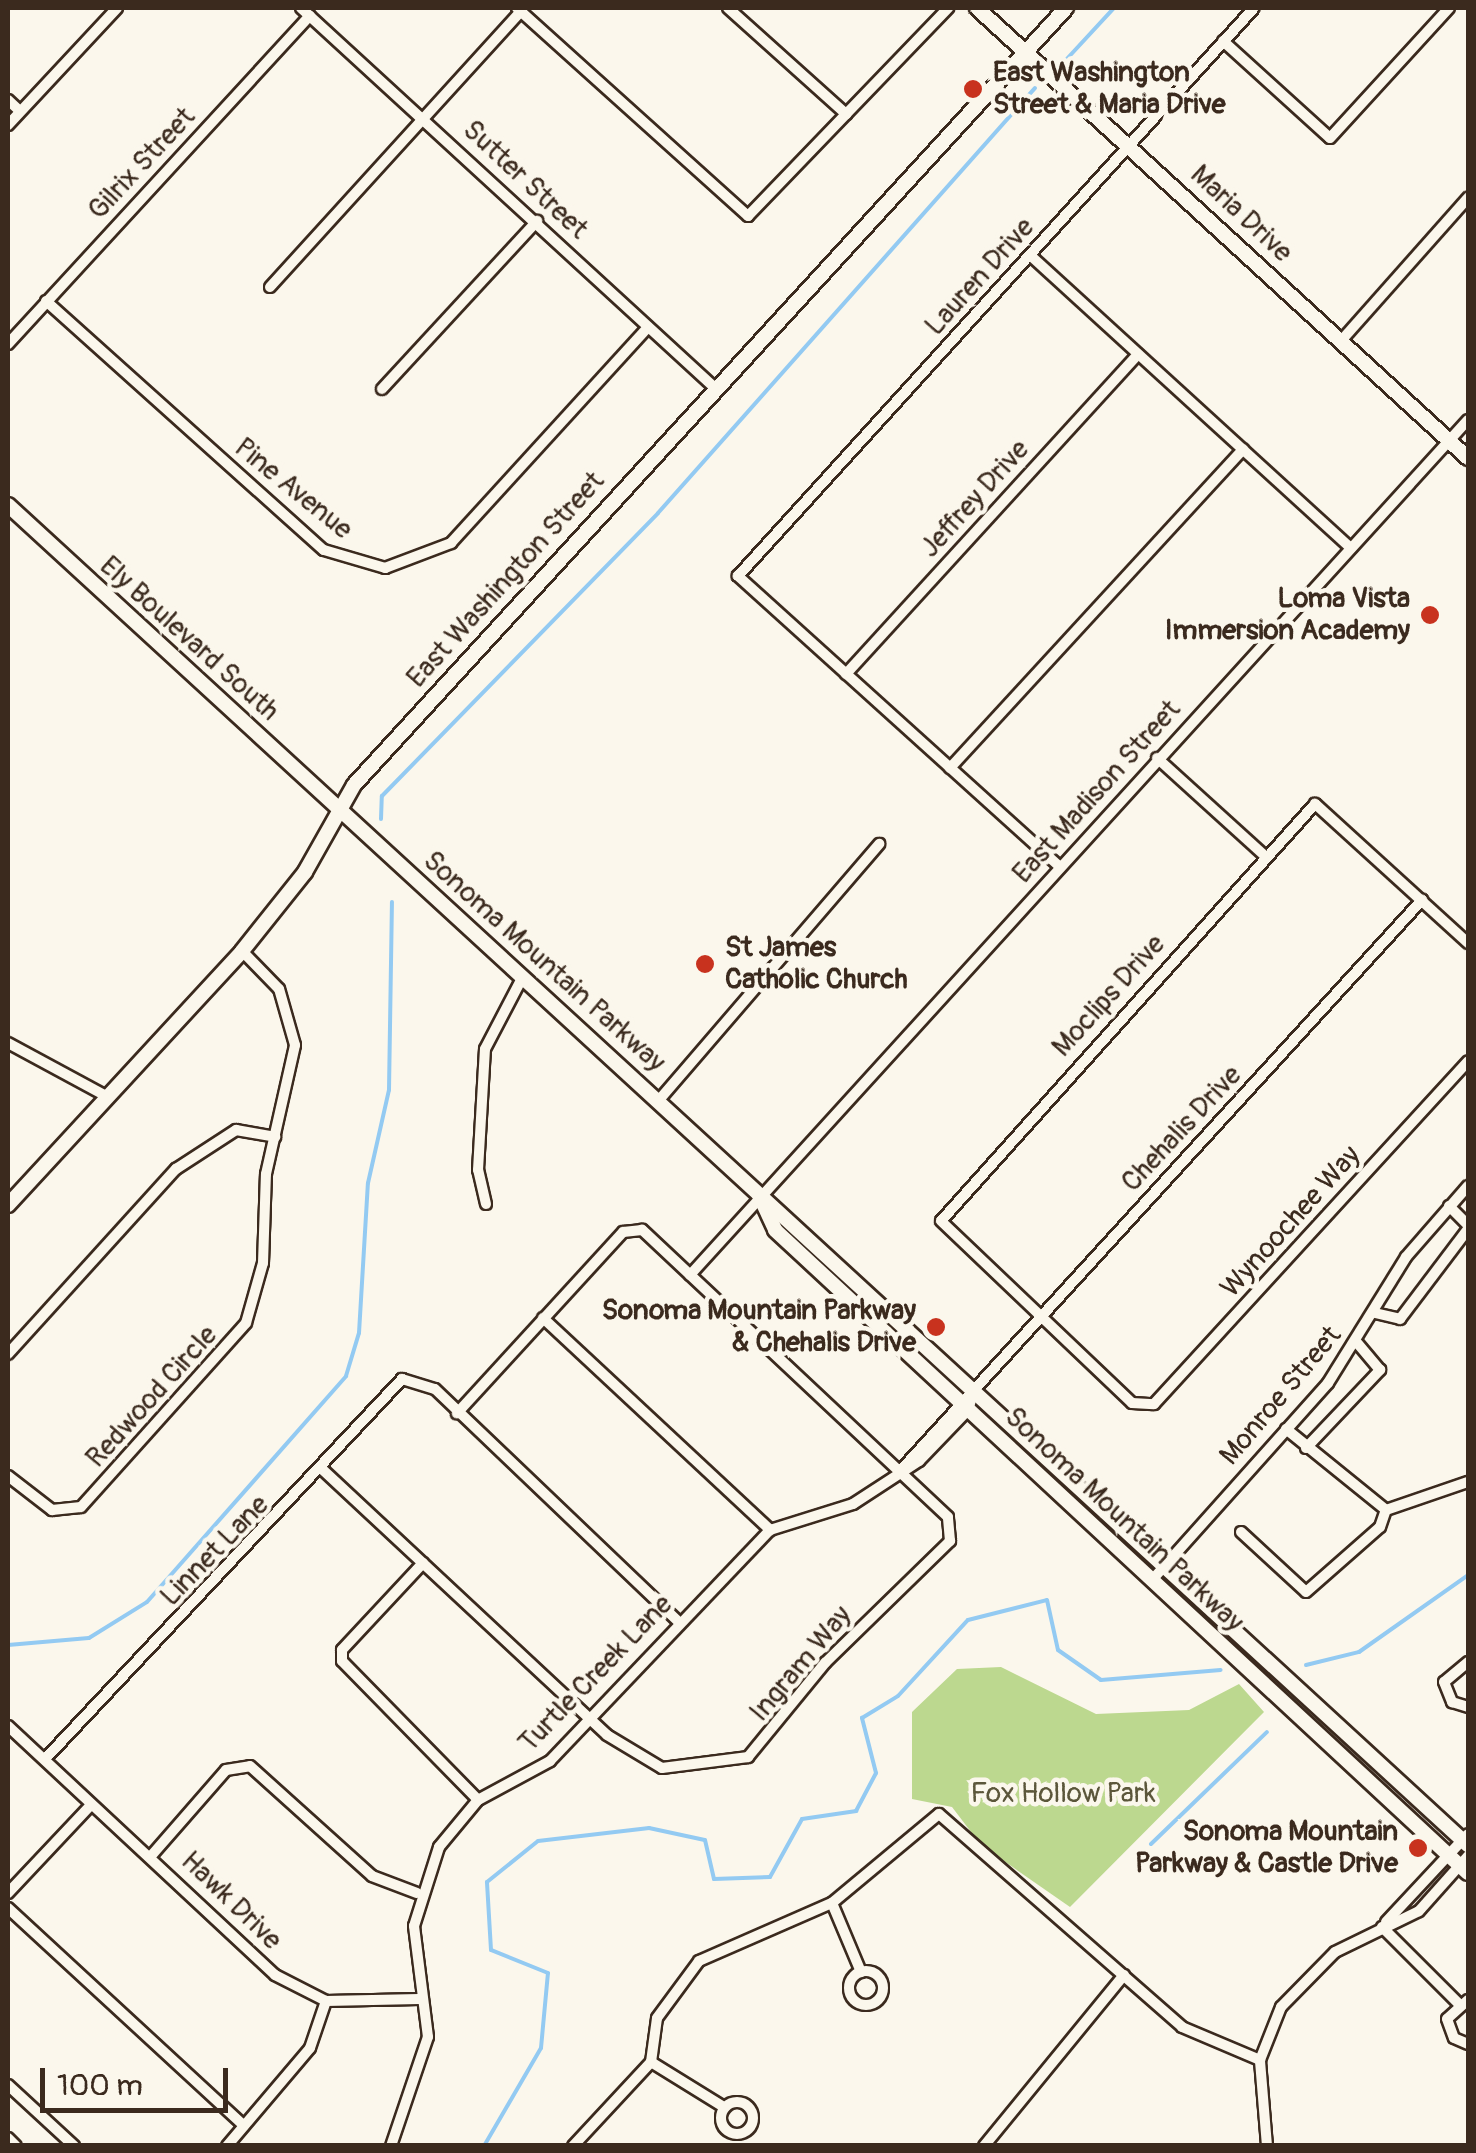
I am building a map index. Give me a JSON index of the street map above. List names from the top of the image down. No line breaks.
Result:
{"streets":{"main road":["Maria Drive","East Washington Street","Ely Boulevard South","Sonoma Mountain Parkway"],"street":["Gilrix Street","Sutter Street","Lauren Drive","Pine Avenue","Jeffrey Drive","East Madison Street","Moclips Drive","Chehalis Drive","Wynoochee Way","Monroe Street","Redwood Circle","Linnet Lane","Ingram Way","Turtle Creek Lane","Hawk Drive"]},"crossings":[["Gilrix Street","Sutter Street"],["Gilrix Street","Pine Avenue"],["Sutter Street","Pine Avenue"],["Sutter Street","East Washington Street"],["Maria Drive","Lauren Drive"],["Maria Drive","East Washington Street"],["Maria Drive","East Madison Street"],["Lauren Drive","Jeffrey Drive"],["East Washington Street","Ely Boulevard South"],["East Washington Street","Sonoma Mountain Parkway"],["East Washington Street","Redwood Circle"],["Ely Boulevard South","Sonoma Mountain Parkway"],["East Madison Street","Sonoma Mountain Parkway"],["Sonoma Mountain Parkway","Chehalis Drive"],["Sonoma Mountain Parkway","Monroe Street"],["Sonoma Mountain Parkway","Turtle Creek Lane"],["Moclips Drive","Chehalis Drive"],["Moclips Drive","Wynoochee Way"],["Chehalis Drive","Wynoochee Way"],["Chehalis Drive","Turtle Creek Lane"],["Linnet Lane","Hawk Drive"],["Ingram Way","Turtle Creek Lane"]],"parks":["Fox Hollow Park"],"places":["East Washington Street & Maria Drive","Loma Vista Immersion Academy","St James Catholic Church","Sonoma Mountain Parkway & Chehalis Drive","Sonoma Mountain Parkway & Castle Drive"],"scale_bar":"100 m"}
